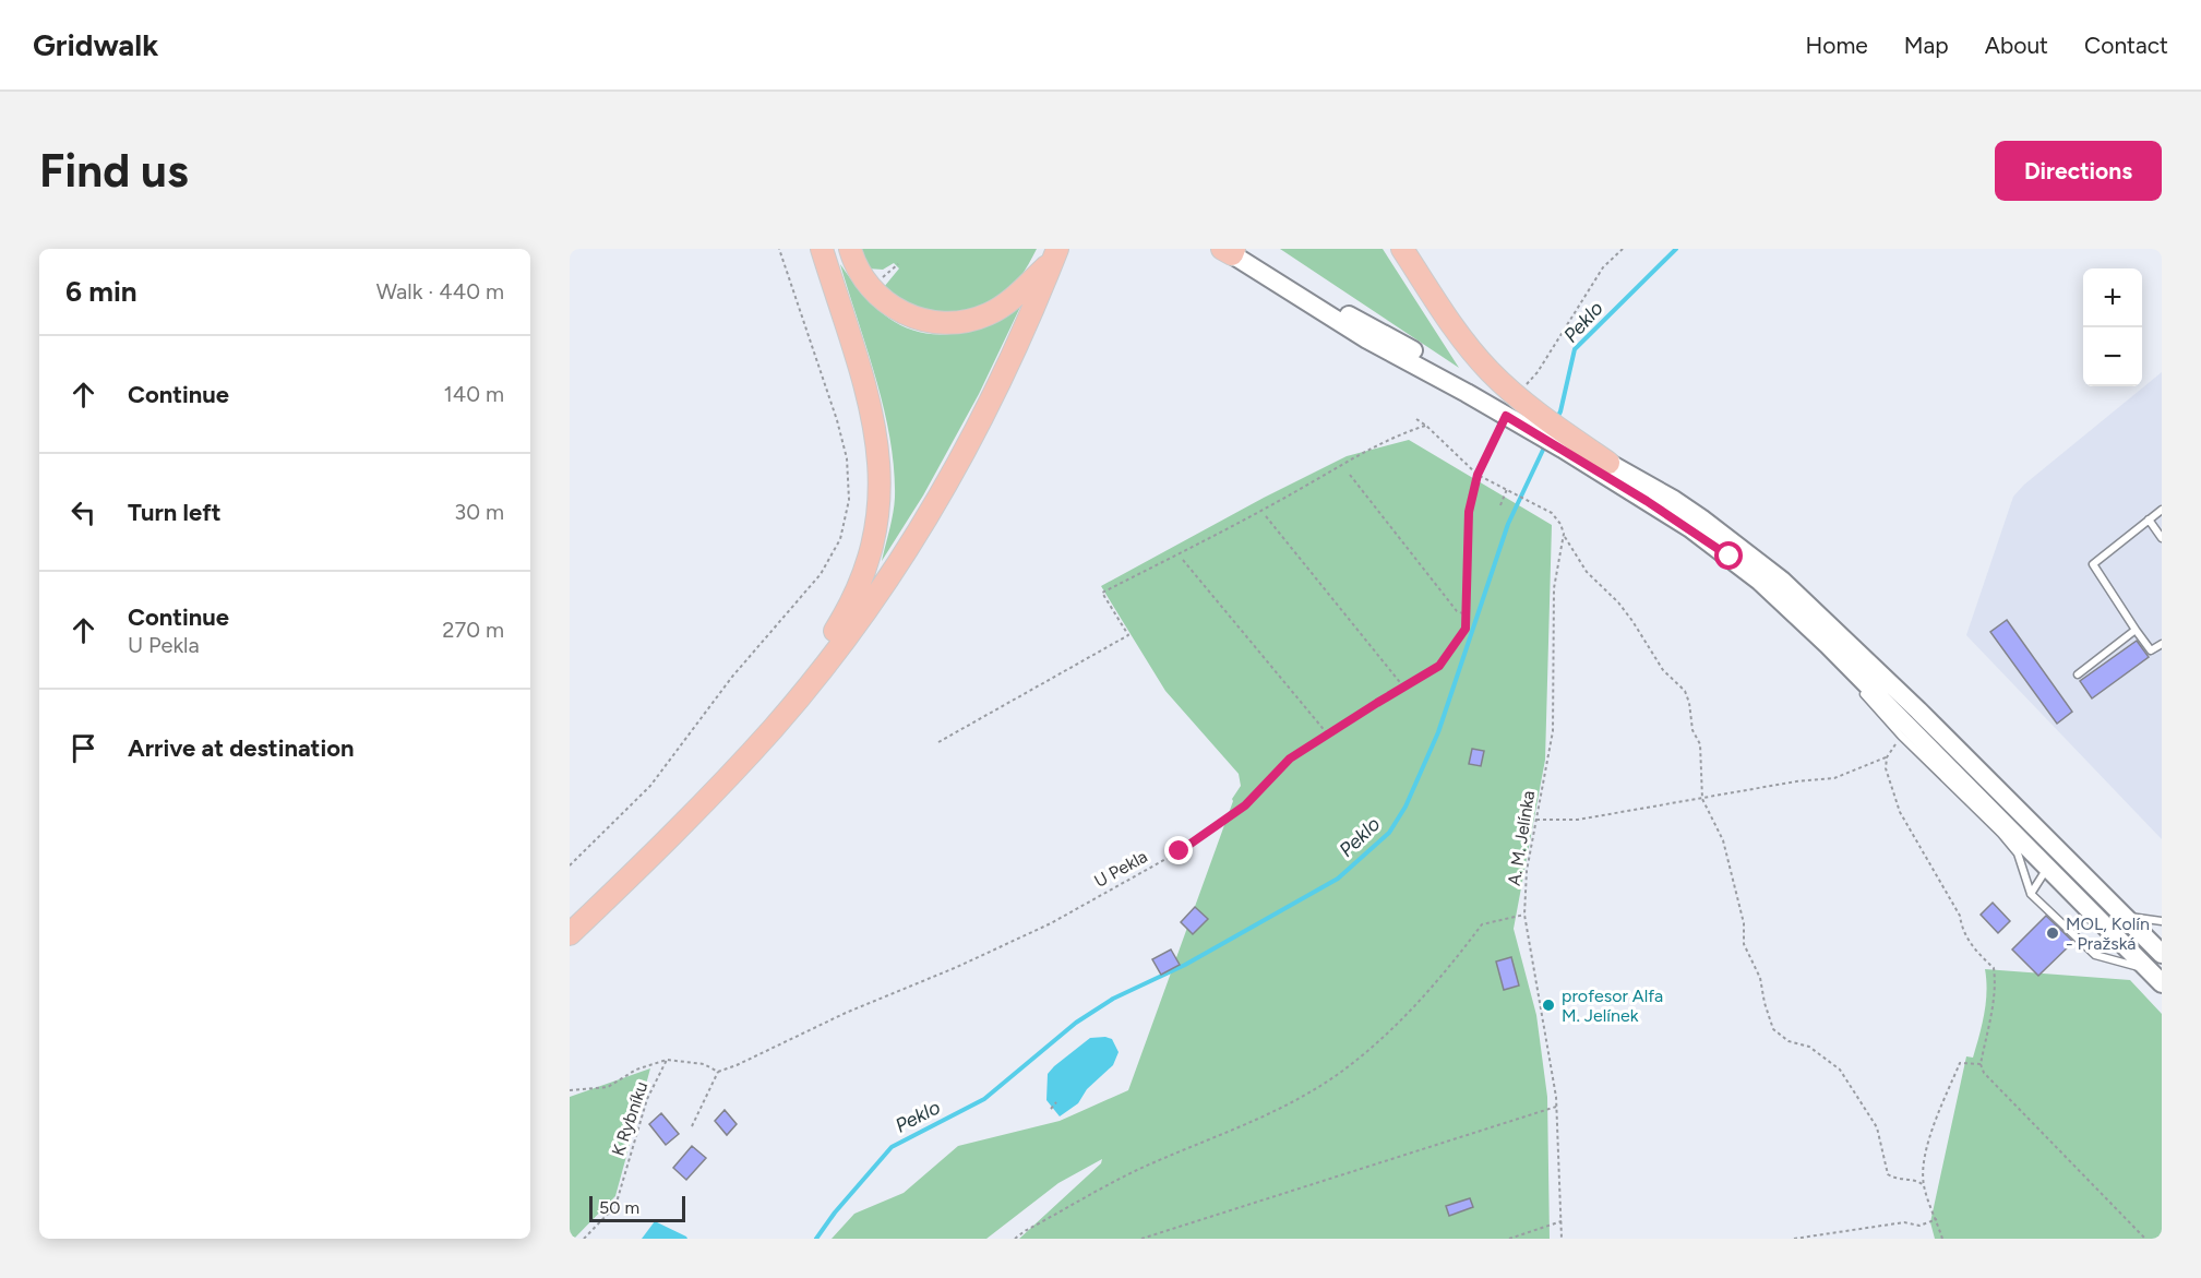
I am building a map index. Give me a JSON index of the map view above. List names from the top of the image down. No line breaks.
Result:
{"streets":{"path":["A. M. Jelínka","U Pekla","K Rybníku"]},"water":["Peklo"],"places":["MOL, Kolín - Pražská","profesor Alfa M. Jelínek"],"scale_bar":"50 m","page":{"header":"Gridwalk","nav":["Home","Map","About","Contact"],"buttons":"Directions","title":"Find us","heading":["6 min","Walk · 440 m"],"map_buttons":["+","−"],"list":[["Continue","140 m"],["Turn left","30 m"],["Continue","U Pekla","270 m"],"Arrive at destination"],"scale":"50 m"}}
